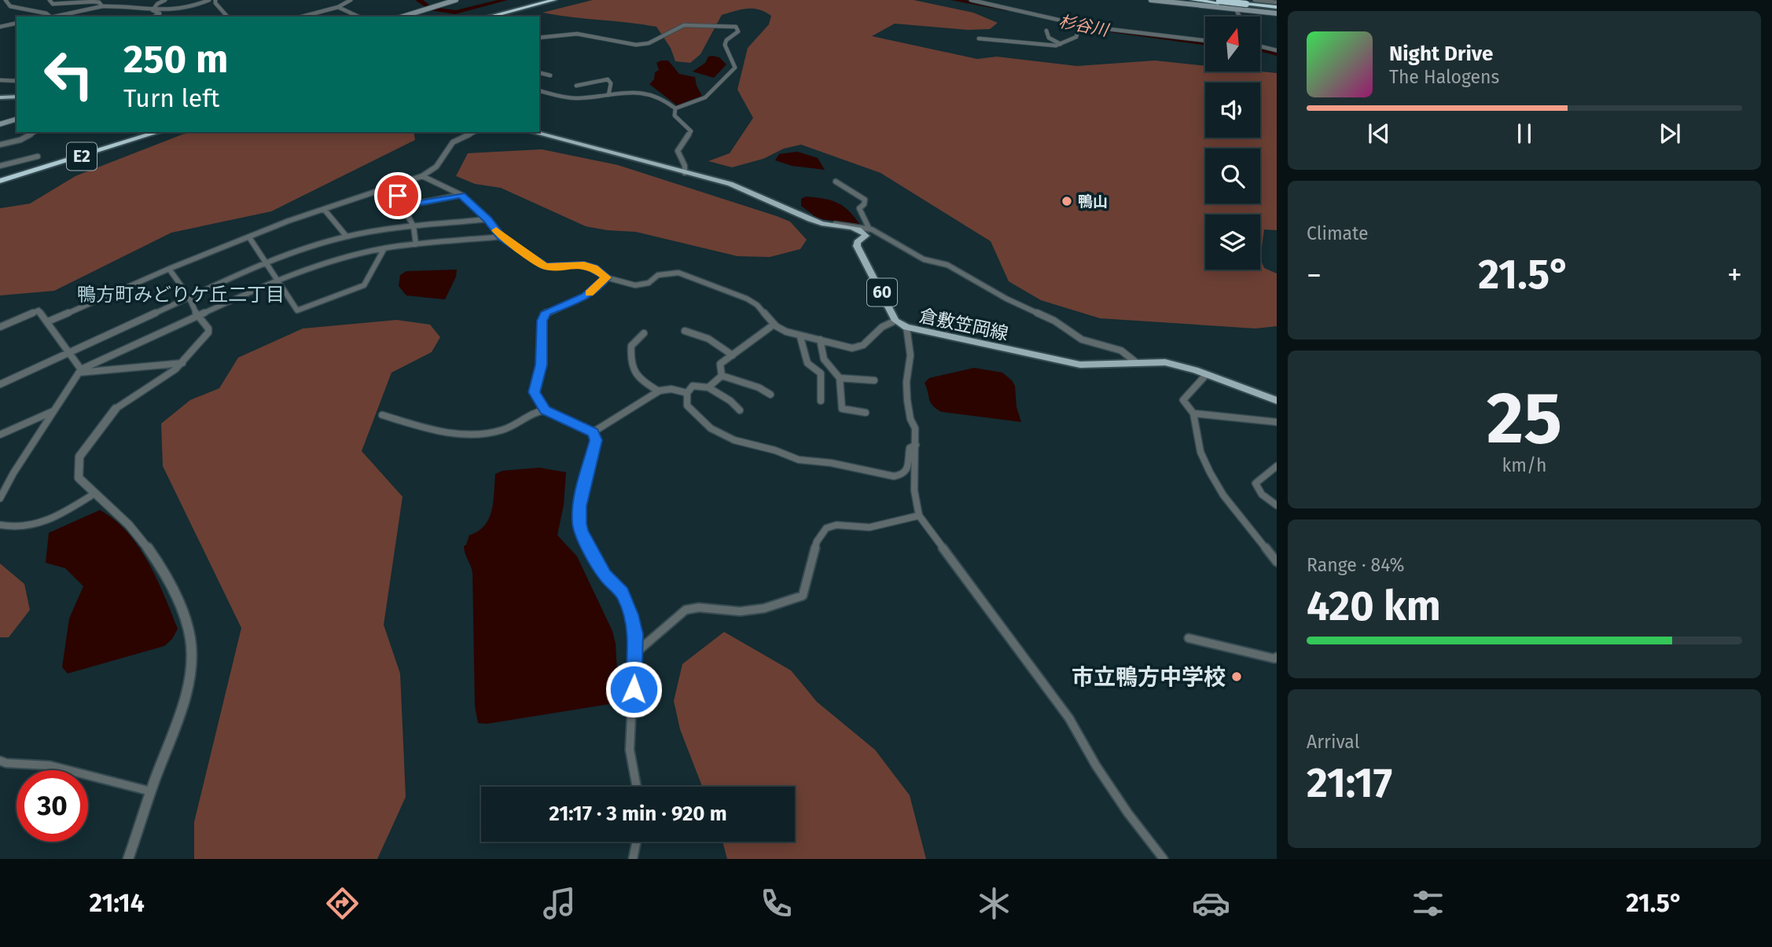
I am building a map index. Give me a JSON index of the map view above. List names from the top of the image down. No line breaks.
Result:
{"streets":{"highway":["E2"],"main road":["60","倉敷笠岡線"]},"districts":["鴨方町みどりケ丘二丁目"],"water":["杉谷川"],"places":["鴨山","市立鴨方中学校"],"north":"top","page":{"turn":["250 m","Turn left"],"song":["Night Drive","The Halogens"],"tile":["Climate",["25","km/h"],["Range · 84%","420 km"],["Arrival","21:17"]],"heat":["−","21.5°","+"],"limit":"30","trip":"21:17 · 3 min · 920 m","tabs":["21:14","21.5°"]}}
